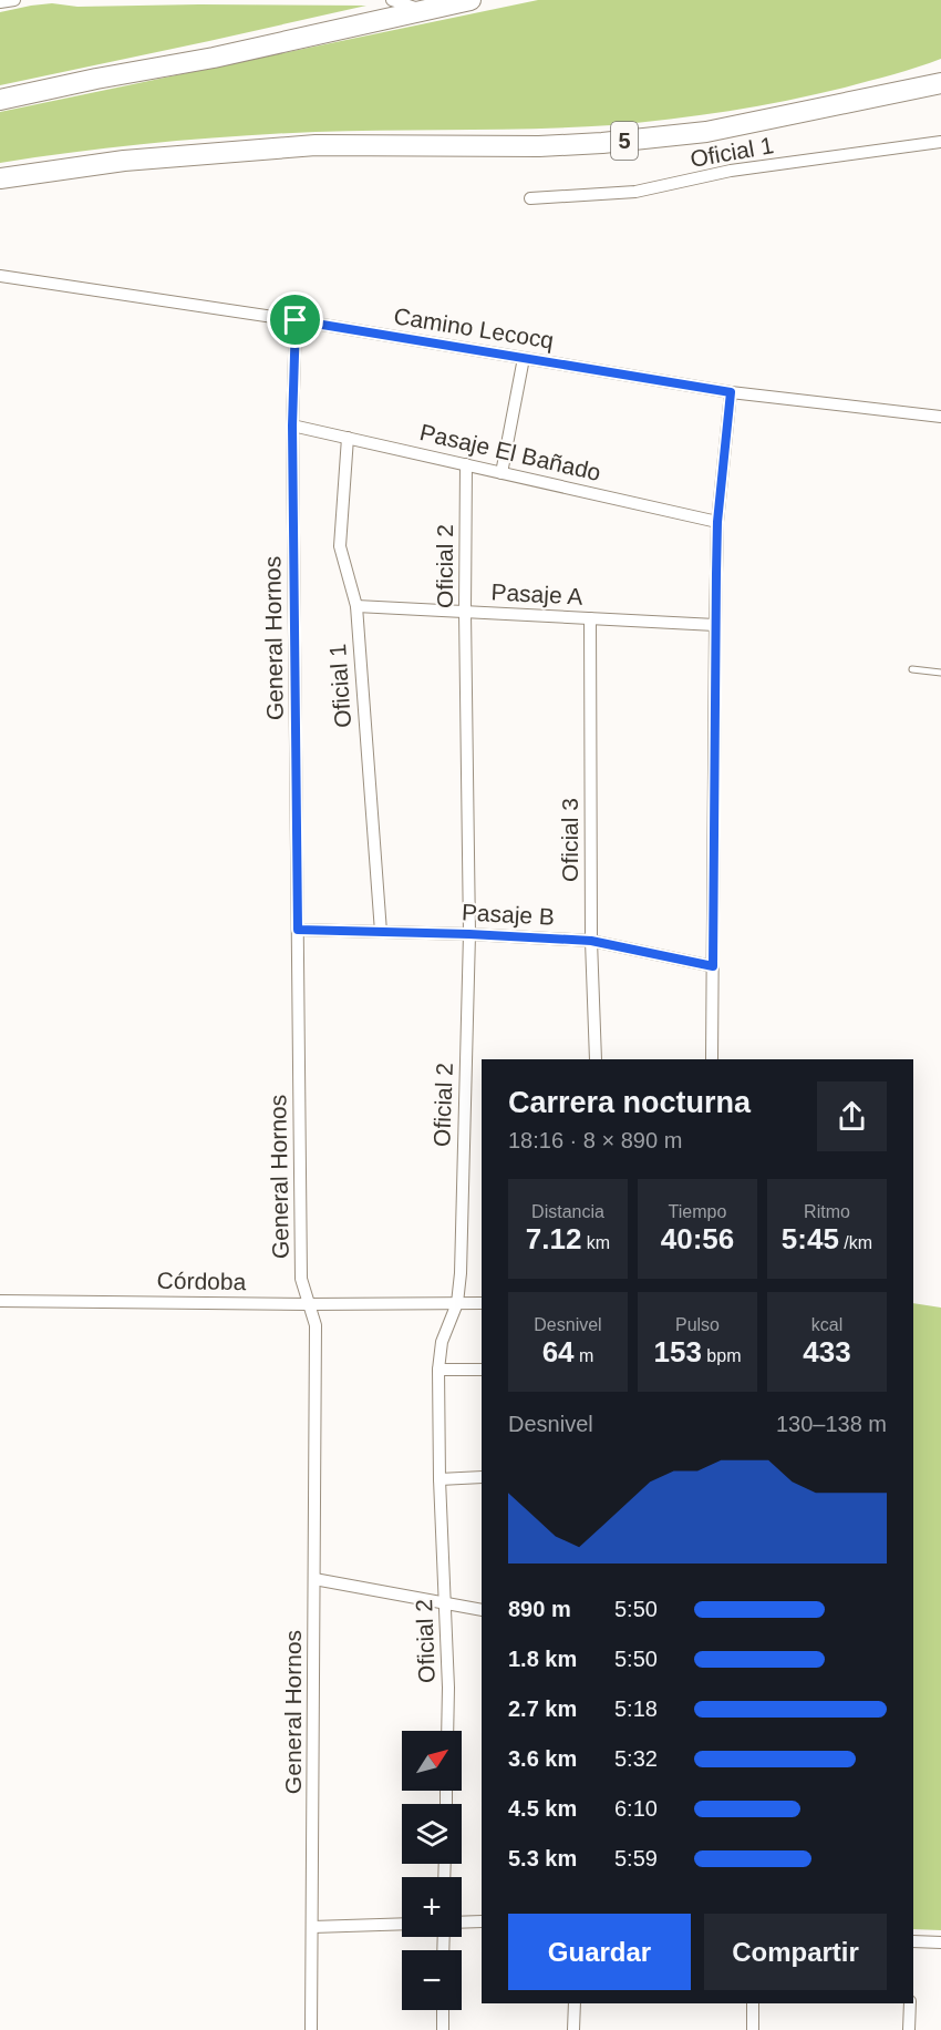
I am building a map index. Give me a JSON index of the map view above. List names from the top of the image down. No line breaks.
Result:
{"streets":{"highway":["5"],"street":["Oficial 1","Camino Lecocq","Pasaje El Bañado","Oficial 2","Pasaje A","General Hornos","Oficial 3","Pasaje B","Córdoba"]},"crossings":[["Oficial 1","Pasaje El Bañado"],["Oficial 1","Pasaje A"],["Oficial 1","Pasaje B"],["Camino Lecocq","General Hornos"],["Pasaje El Bañado","Oficial 2"],["Pasaje El Bañado","General Hornos"],["Oficial 2","Pasaje A"],["Oficial 2","Pasaje B"],["Oficial 2","Córdoba"],["Pasaje A","Oficial 3"],["General Hornos","Pasaje B"],["General Hornos","Córdoba"],["Oficial 3","Pasaje B"]],"north":"top right","page":{"heading":["Carrera nocturna","18:16 · 8 × 890 m"],"stats":[["Distancia","7.12 km"],["Tiempo","40:56"],["Ritmo","5:45 /km"],["Desnivel","64 m"],["Pulso","153 bpm"],["kcal","433"]],"chart":["Desnivel","130–138 m"],"list":[{"name":"890 m","note":"5:50"},{"name":"1.8 km","note":"5:50"},{"name":"2.7 km","note":"5:18"},{"name":"3.6 km","note":"5:32"},{"name":"4.5 km","note":"6:10"},{"name":"5.3 km","note":"5:59"}],"map_buttons":["+","−"],"buttons":["Guardar","Compartir"]}}
